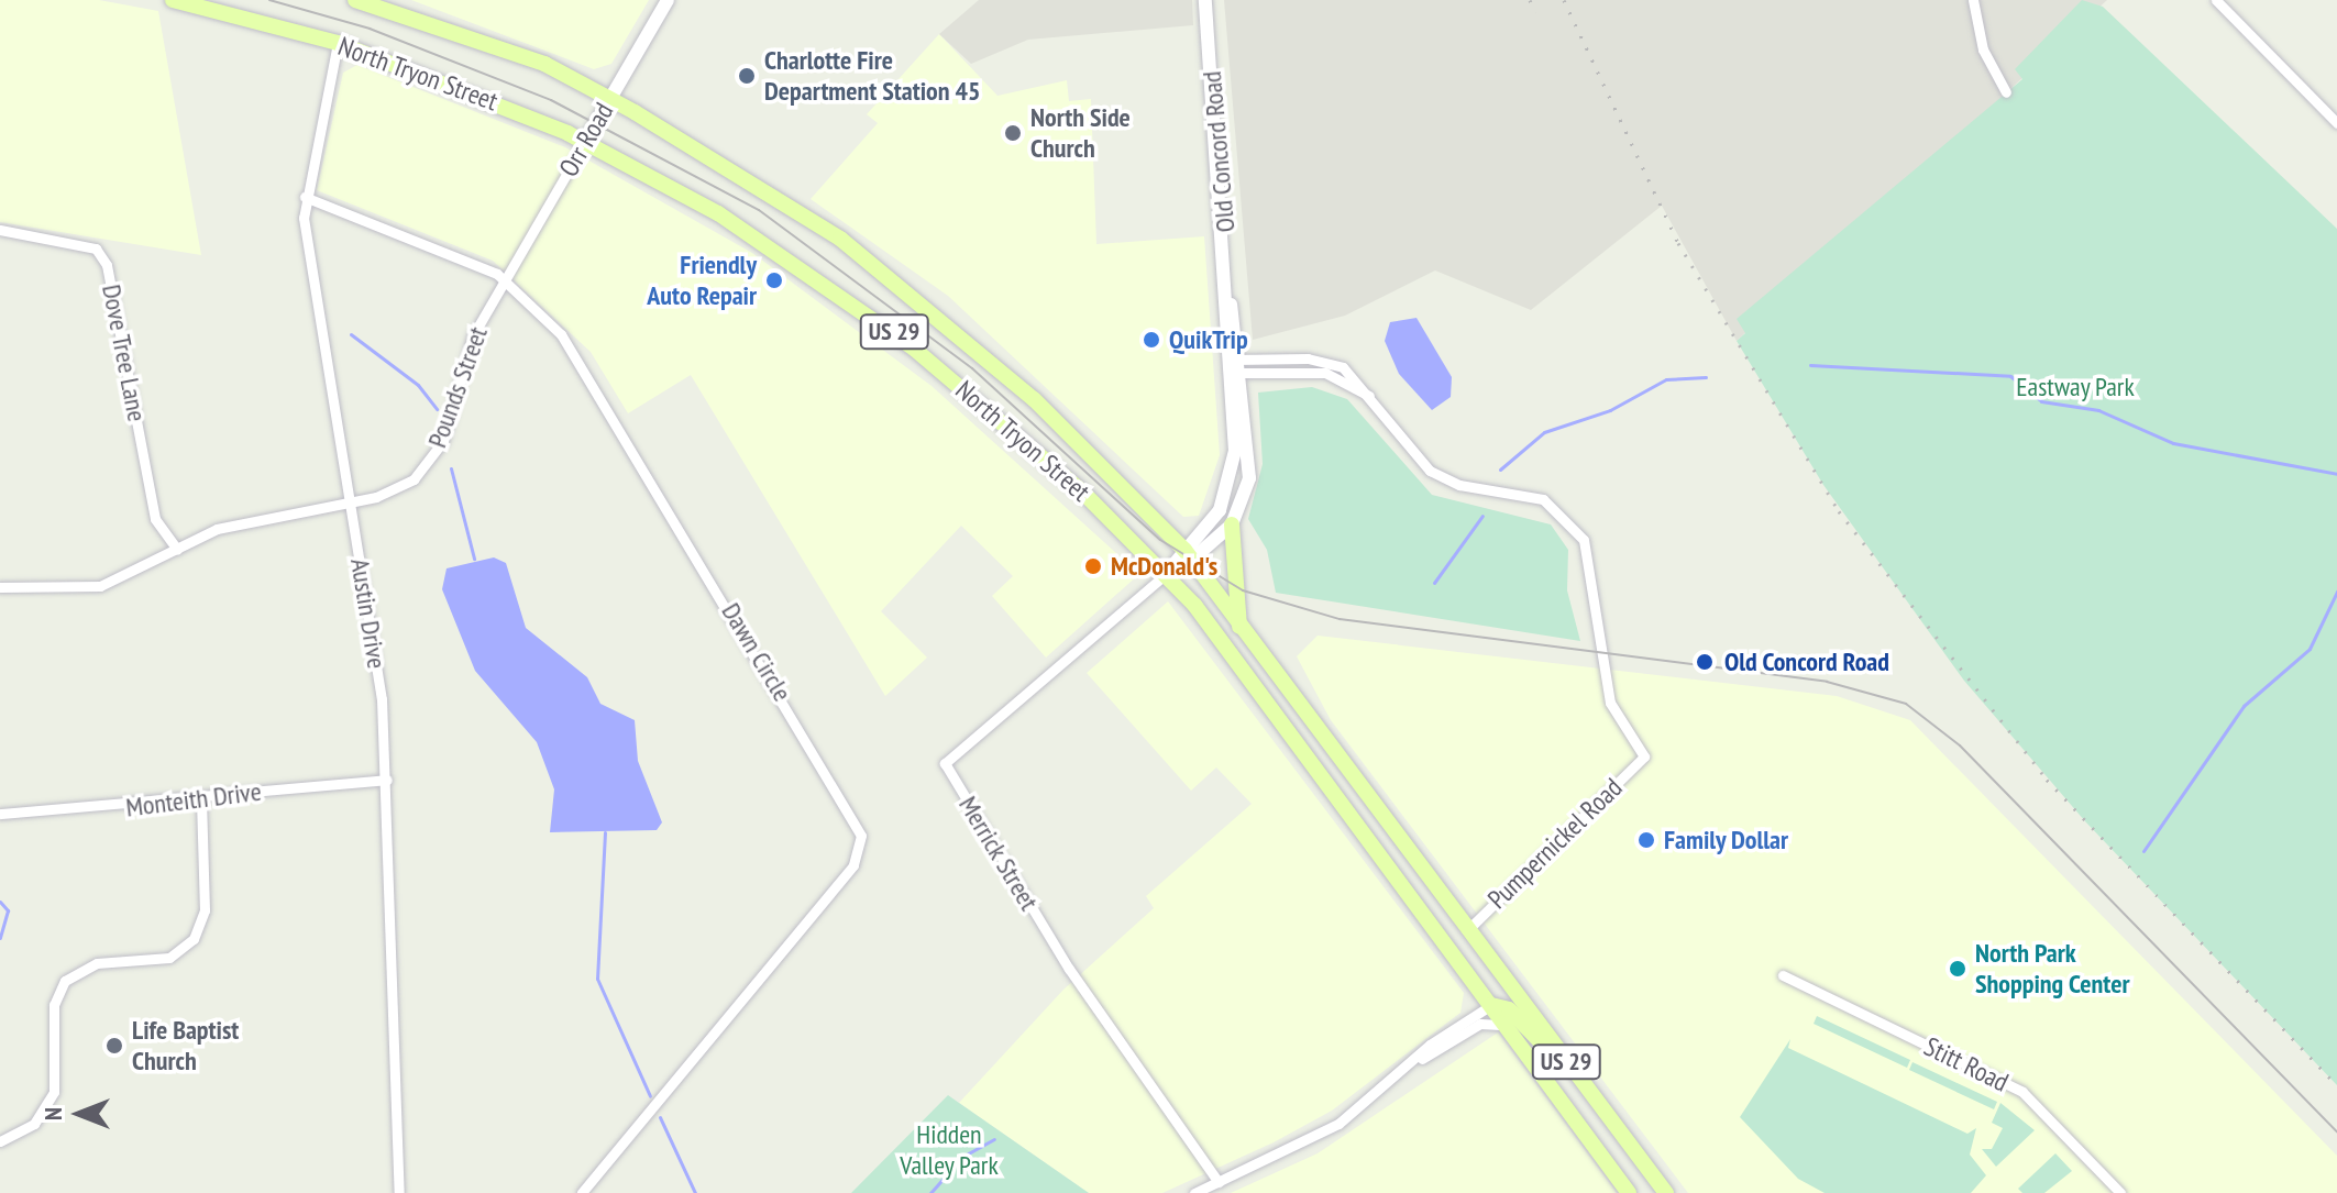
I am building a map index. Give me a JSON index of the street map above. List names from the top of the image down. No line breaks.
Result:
{"streets":{"main road":["North Tryon Street","US 29"],"street":["Orr Road","Old Concord Road","Dove Tree Lane","Pounds Street","Austin Drive","Dawn Circle","Monteith Drive","Pumpernickel Road","Merrick Street","Stitt Road"]},"crossings":[["North Tryon Street","Orr Road"],["North Tryon Street","Old Concord Road"],["North Tryon Street","Austin Drive"],["North Tryon Street","Pumpernickel Road"],["North Tryon Street","Merrick Street"],["Orr Road","Pounds Street"],["Orr Road","Dawn Circle"],["Old Concord Road","Pumpernickel Road"],["Old Concord Road","Merrick Street"],["Dove Tree Lane","Pounds Street"],["Pounds Street","Austin Drive"],["Pounds Street","Dawn Circle"],["Austin Drive","Dawn Circle"],["Austin Drive","Monteith Drive"]],"parks":["Eastway Park","Hidden Valley Park"],"places":["Charlotte Fire Department Station 45","North Side Church","Friendly Auto Repair","QuikTrip","McDonald's","Old Concord Road","Family Dollar","North Park Shopping Center","Life Baptist Church"],"north":"left"}
